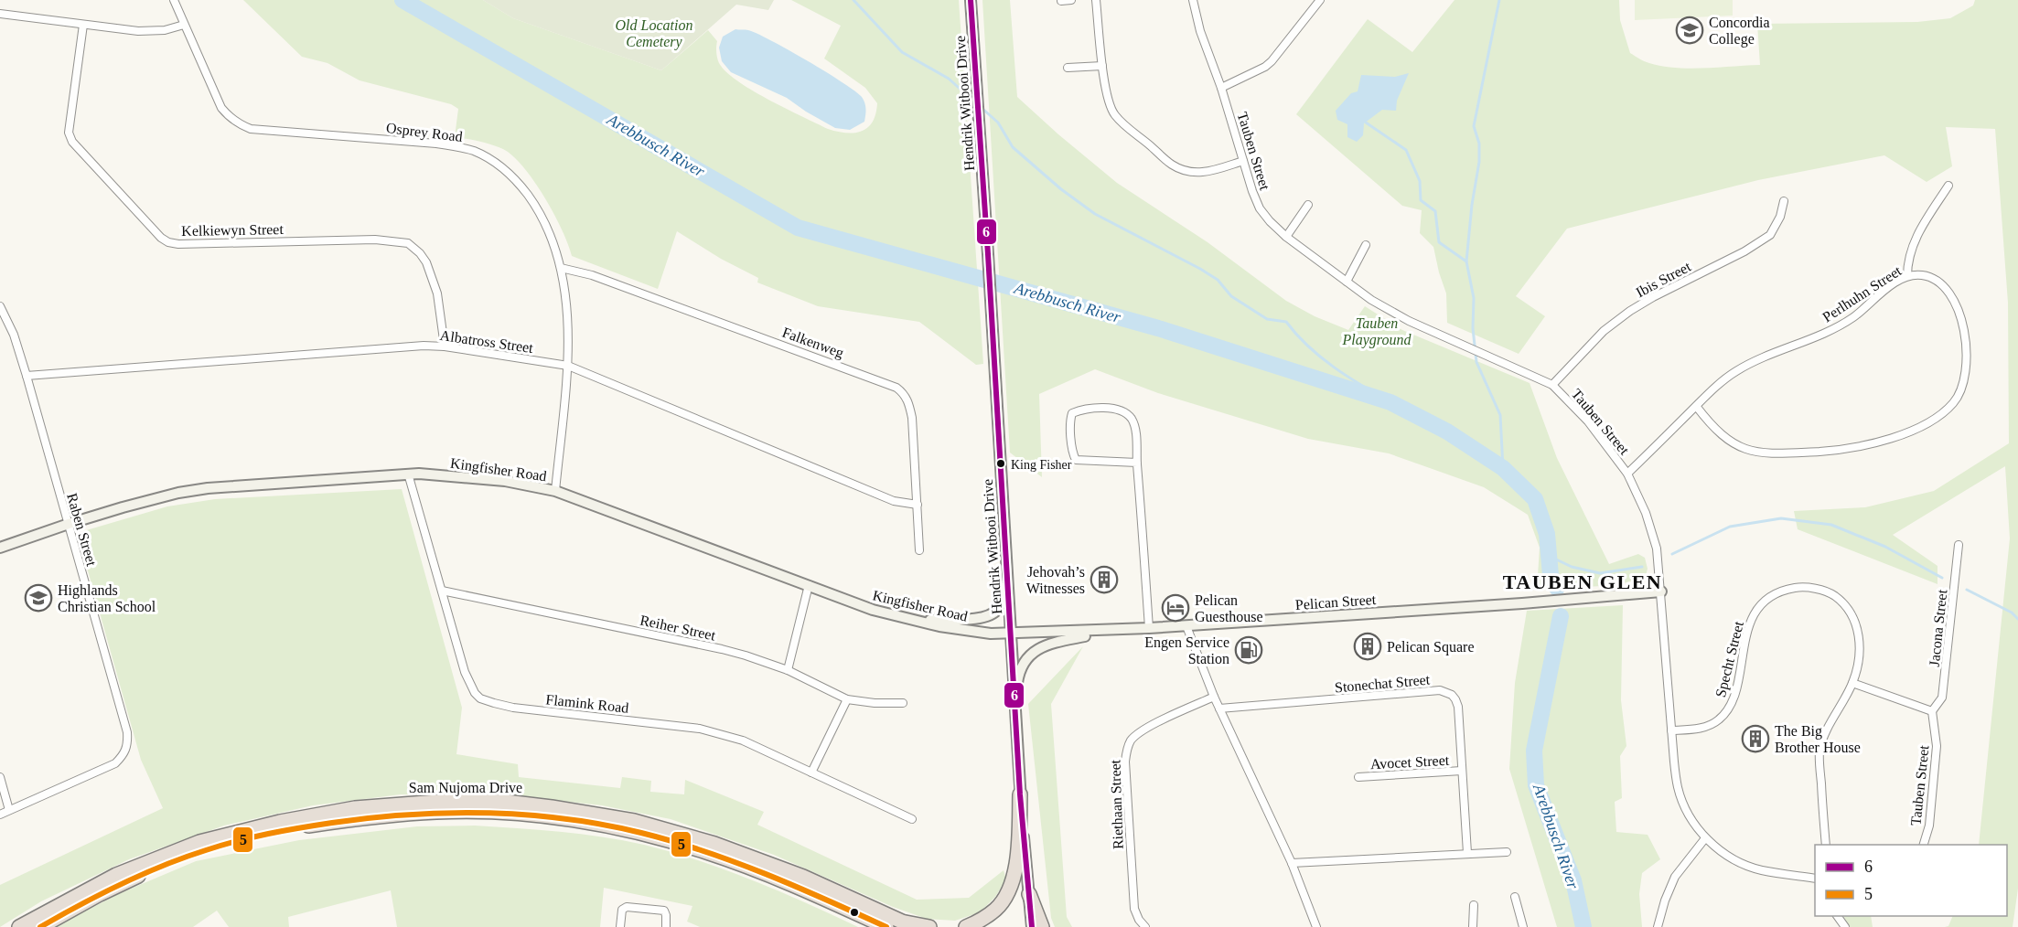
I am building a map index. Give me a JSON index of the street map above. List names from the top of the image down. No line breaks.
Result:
{"streets":{"highway":["Sam Nujoma Drive"],"street":["Hendrik Witbooi Drive","Osprey Road","Tauben Street","Kelkiewyn Street","Ibis Street","Perlhuhn Street","Albatross Street","Falkenweg","Kingfisher Road","Raben Street","Pelican Street","Reiher Street","Jacona Street","Specht Street","Stonechat Street","Flamink Road","Avocet Street","Riethaan Street"]},"crossings":[["Hendrik Witbooi Drive","Kingfisher Road"],["Hendrik Witbooi Drive","Pelican Street"],["Osprey Road","Albatross Street"],["Osprey Road","Falkenweg"],["Osprey Road","Kingfisher Road"],["Tauben Street","Ibis Street"],["Tauben Street","Perlhuhn Street"],["Tauben Street","Pelican Street"],["Tauben Street","Jacona Street"],["Tauben Street","Specht Street"],["Kelkiewyn Street","Albatross Street"],["Albatross Street","Falkenweg"],["Albatross Street","Raben Street"],["Kingfisher Road","Raben Street"],["Kingfisher Road","Pelican Street"],["Kingfisher Road","Flamink Road"],["Reiher Street","Flamink Road"],["Stonechat Street","Avocet Street"]],"districts":["TAUBEN GLEN"],"water":["Arebbusch River"],"parks":["Old Location Cemetery","Tauben Playground"],"places":{"school or university":["Concordia College","Highlands Christian School"],"other":["King Fisher"],"building":["Jehovah’s Witnesses","Pelican Square","The Big Brother House"],"hotel":["Pelican Guesthouse"],"fuel station":["Engen Service Station"]},"lines":["transit line 6","transit line 5"],"legend":["6","5"]}
